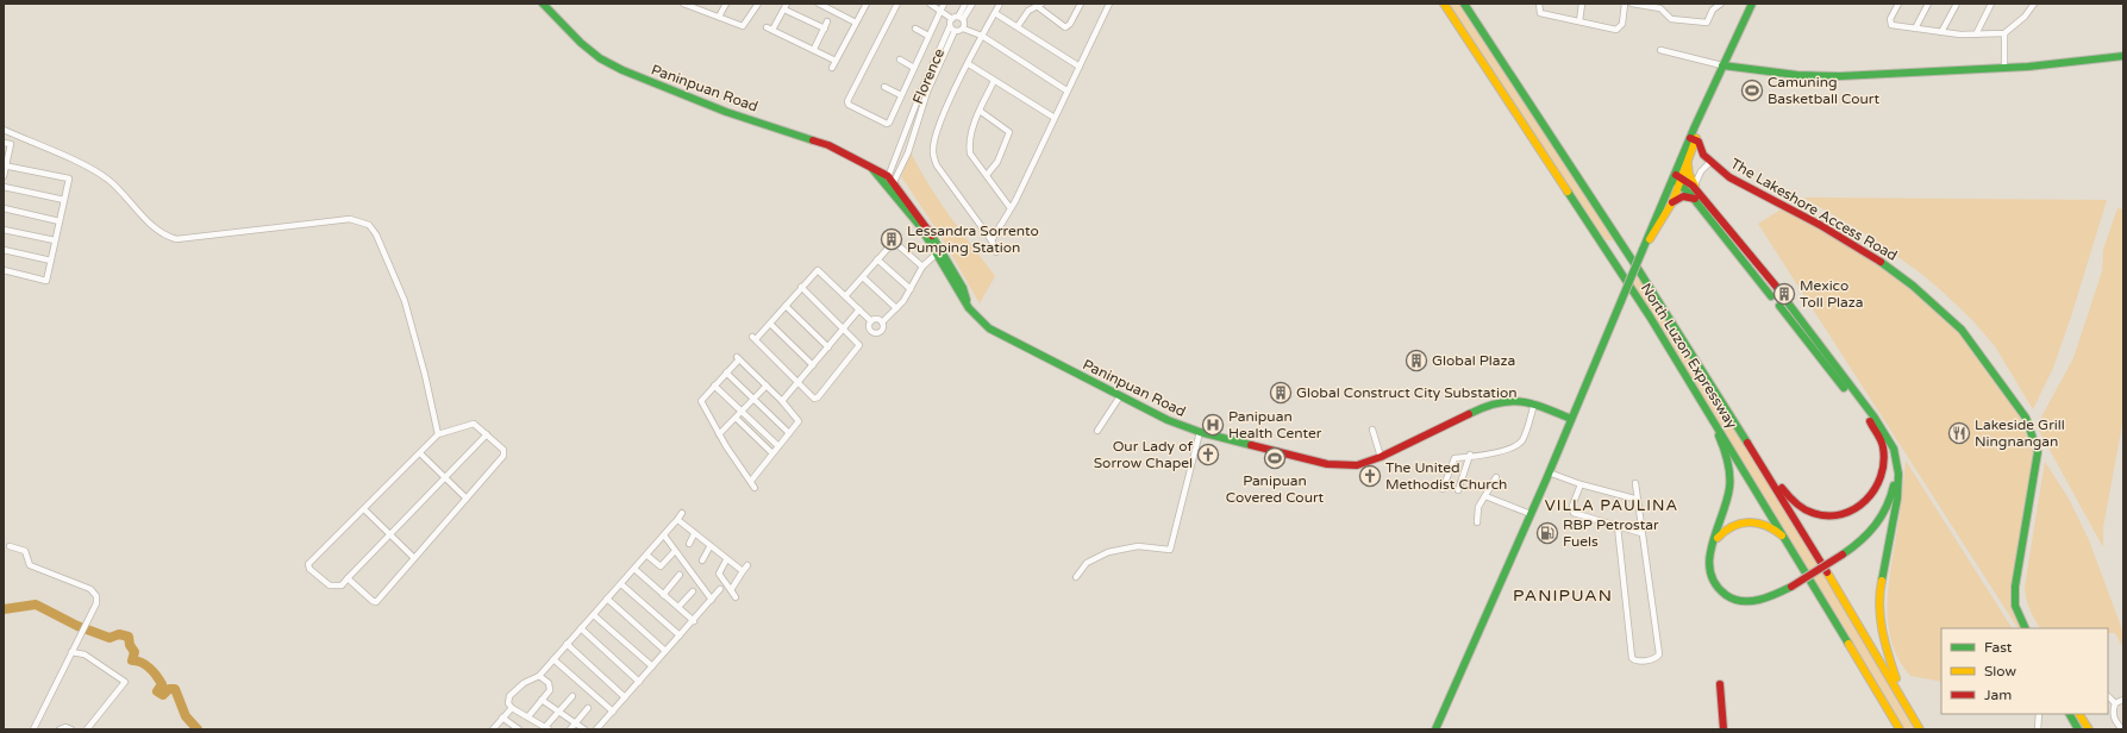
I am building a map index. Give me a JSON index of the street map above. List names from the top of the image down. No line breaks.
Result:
{"streets":{"main road":["Paninpuan Road","The Lakeshore Access Road","North Luzon Expressway"],"street":["Florence"]},"crossings":[["Florence","Paninpuan Road"]],"districts":["VILLA PAULINA","PANIPUAN"],"places":{"sports":["Camuning Basketball Court","Panipuan Covered Court"],"building":["Lessandra Sorrento Pumping Station","Mexico Toll Plaza","Global Plaza","Global Construct City Substation"],"hospital":["Panipuan Health Center"],"restaurant":["Lakeside Grill Ningnangan"],"church":["Our Lady of Sorrow Chapel","The United Methodist Church"],"fuel station":["RBP Petrostar Fuels"]},"legend":["Fast","Slow","Jam"]}
